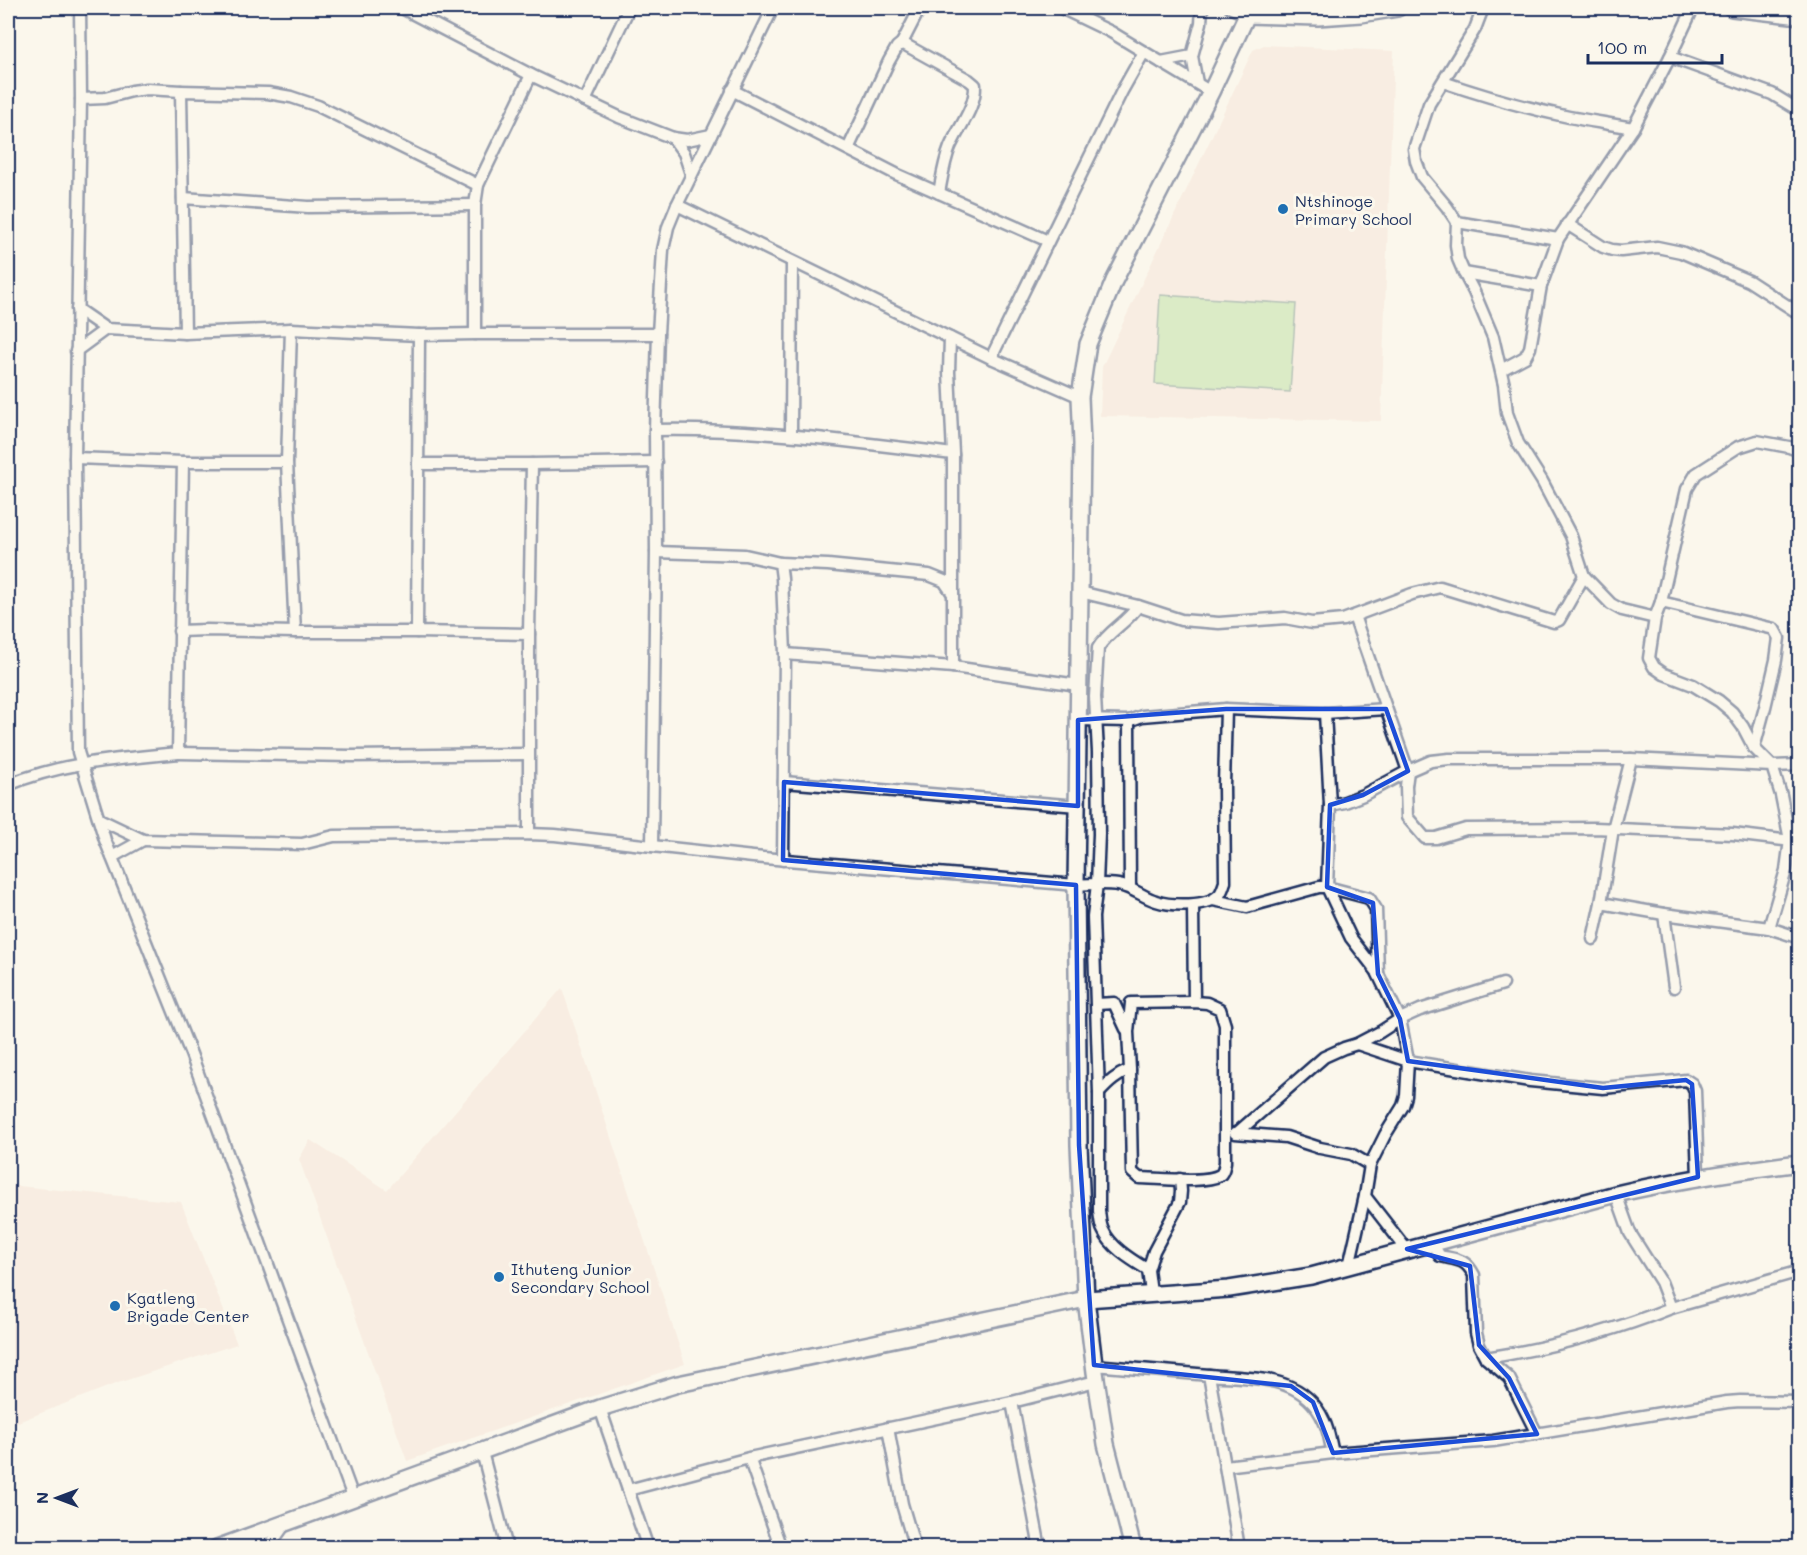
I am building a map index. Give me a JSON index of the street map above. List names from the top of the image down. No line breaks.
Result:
{"places":["Ntshinoge Primary School","Ithuteng Junior Secondary School","Kgatleng Brigade Center"],"scale_bar":"100 m","north":"left"}
